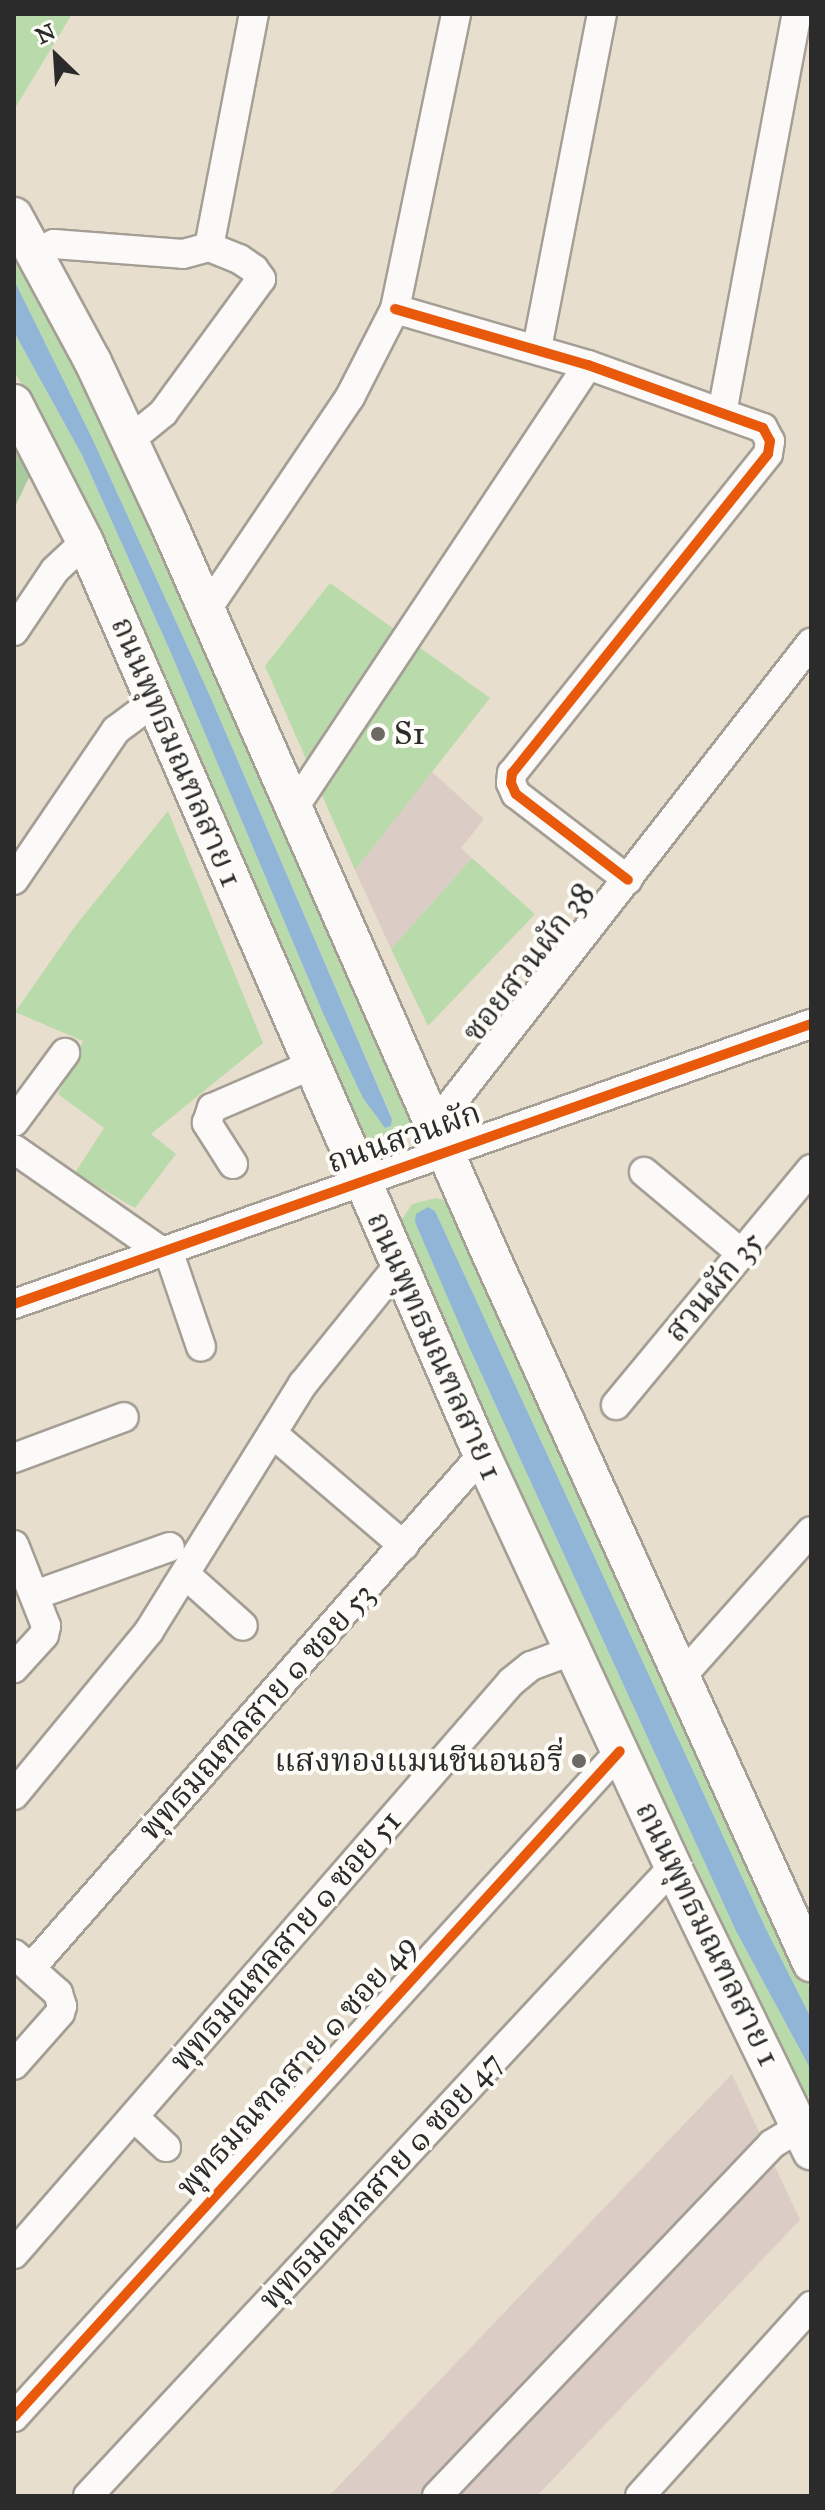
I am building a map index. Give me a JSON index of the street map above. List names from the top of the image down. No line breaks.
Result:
{"streets":{"main road":["ถนนพุทธมณฑลสาย 1"],"street":["ซอยสวนผัก 38","ถนนสวนผัก","สวนผัก 35","พุทธมณฑลสาย ๑ ซอย 53","พุทธมณฑลสาย ๑ ซอย 51","พุทธมณฑลสาย ๑ ซอย 49","พุทธมณฑลสาย ๑ ซอย 47"]},"crossings":[["ถนนพุทธมณฑลสาย 1","ถนนสวนผัก"],["ถนนพุทธมณฑลสาย 1","พุทธมณฑลสาย ๑ ซอย 53"],["ถนนพุทธมณฑลสาย 1","พุทธมณฑลสาย ๑ ซอย 51"],["ถนนพุทธมณฑลสาย 1","พุทธมณฑลสาย ๑ ซอย 49"],["ถนนพุทธมณฑลสาย 1","พุทธมณฑลสาย ๑ ซอย 47"],["ซอยสวนผัก 38","ถนนสวนผัก"]],"places":["S1","แสงทองแมนชีนอนอรี่"],"north":"top left"}
